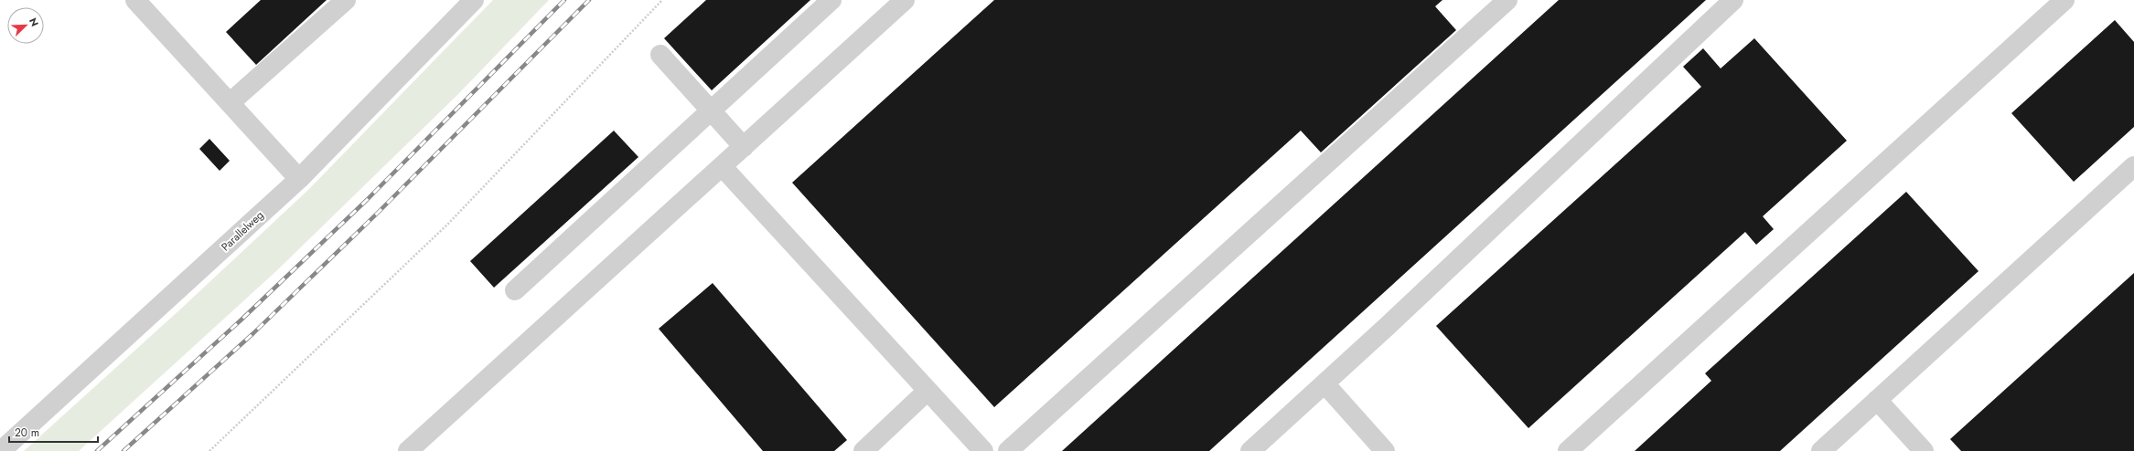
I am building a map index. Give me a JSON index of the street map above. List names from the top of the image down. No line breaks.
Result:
{"streets":{"street":["Parallelweg"]},"scale_bar":"20 m","north":"top right"}
